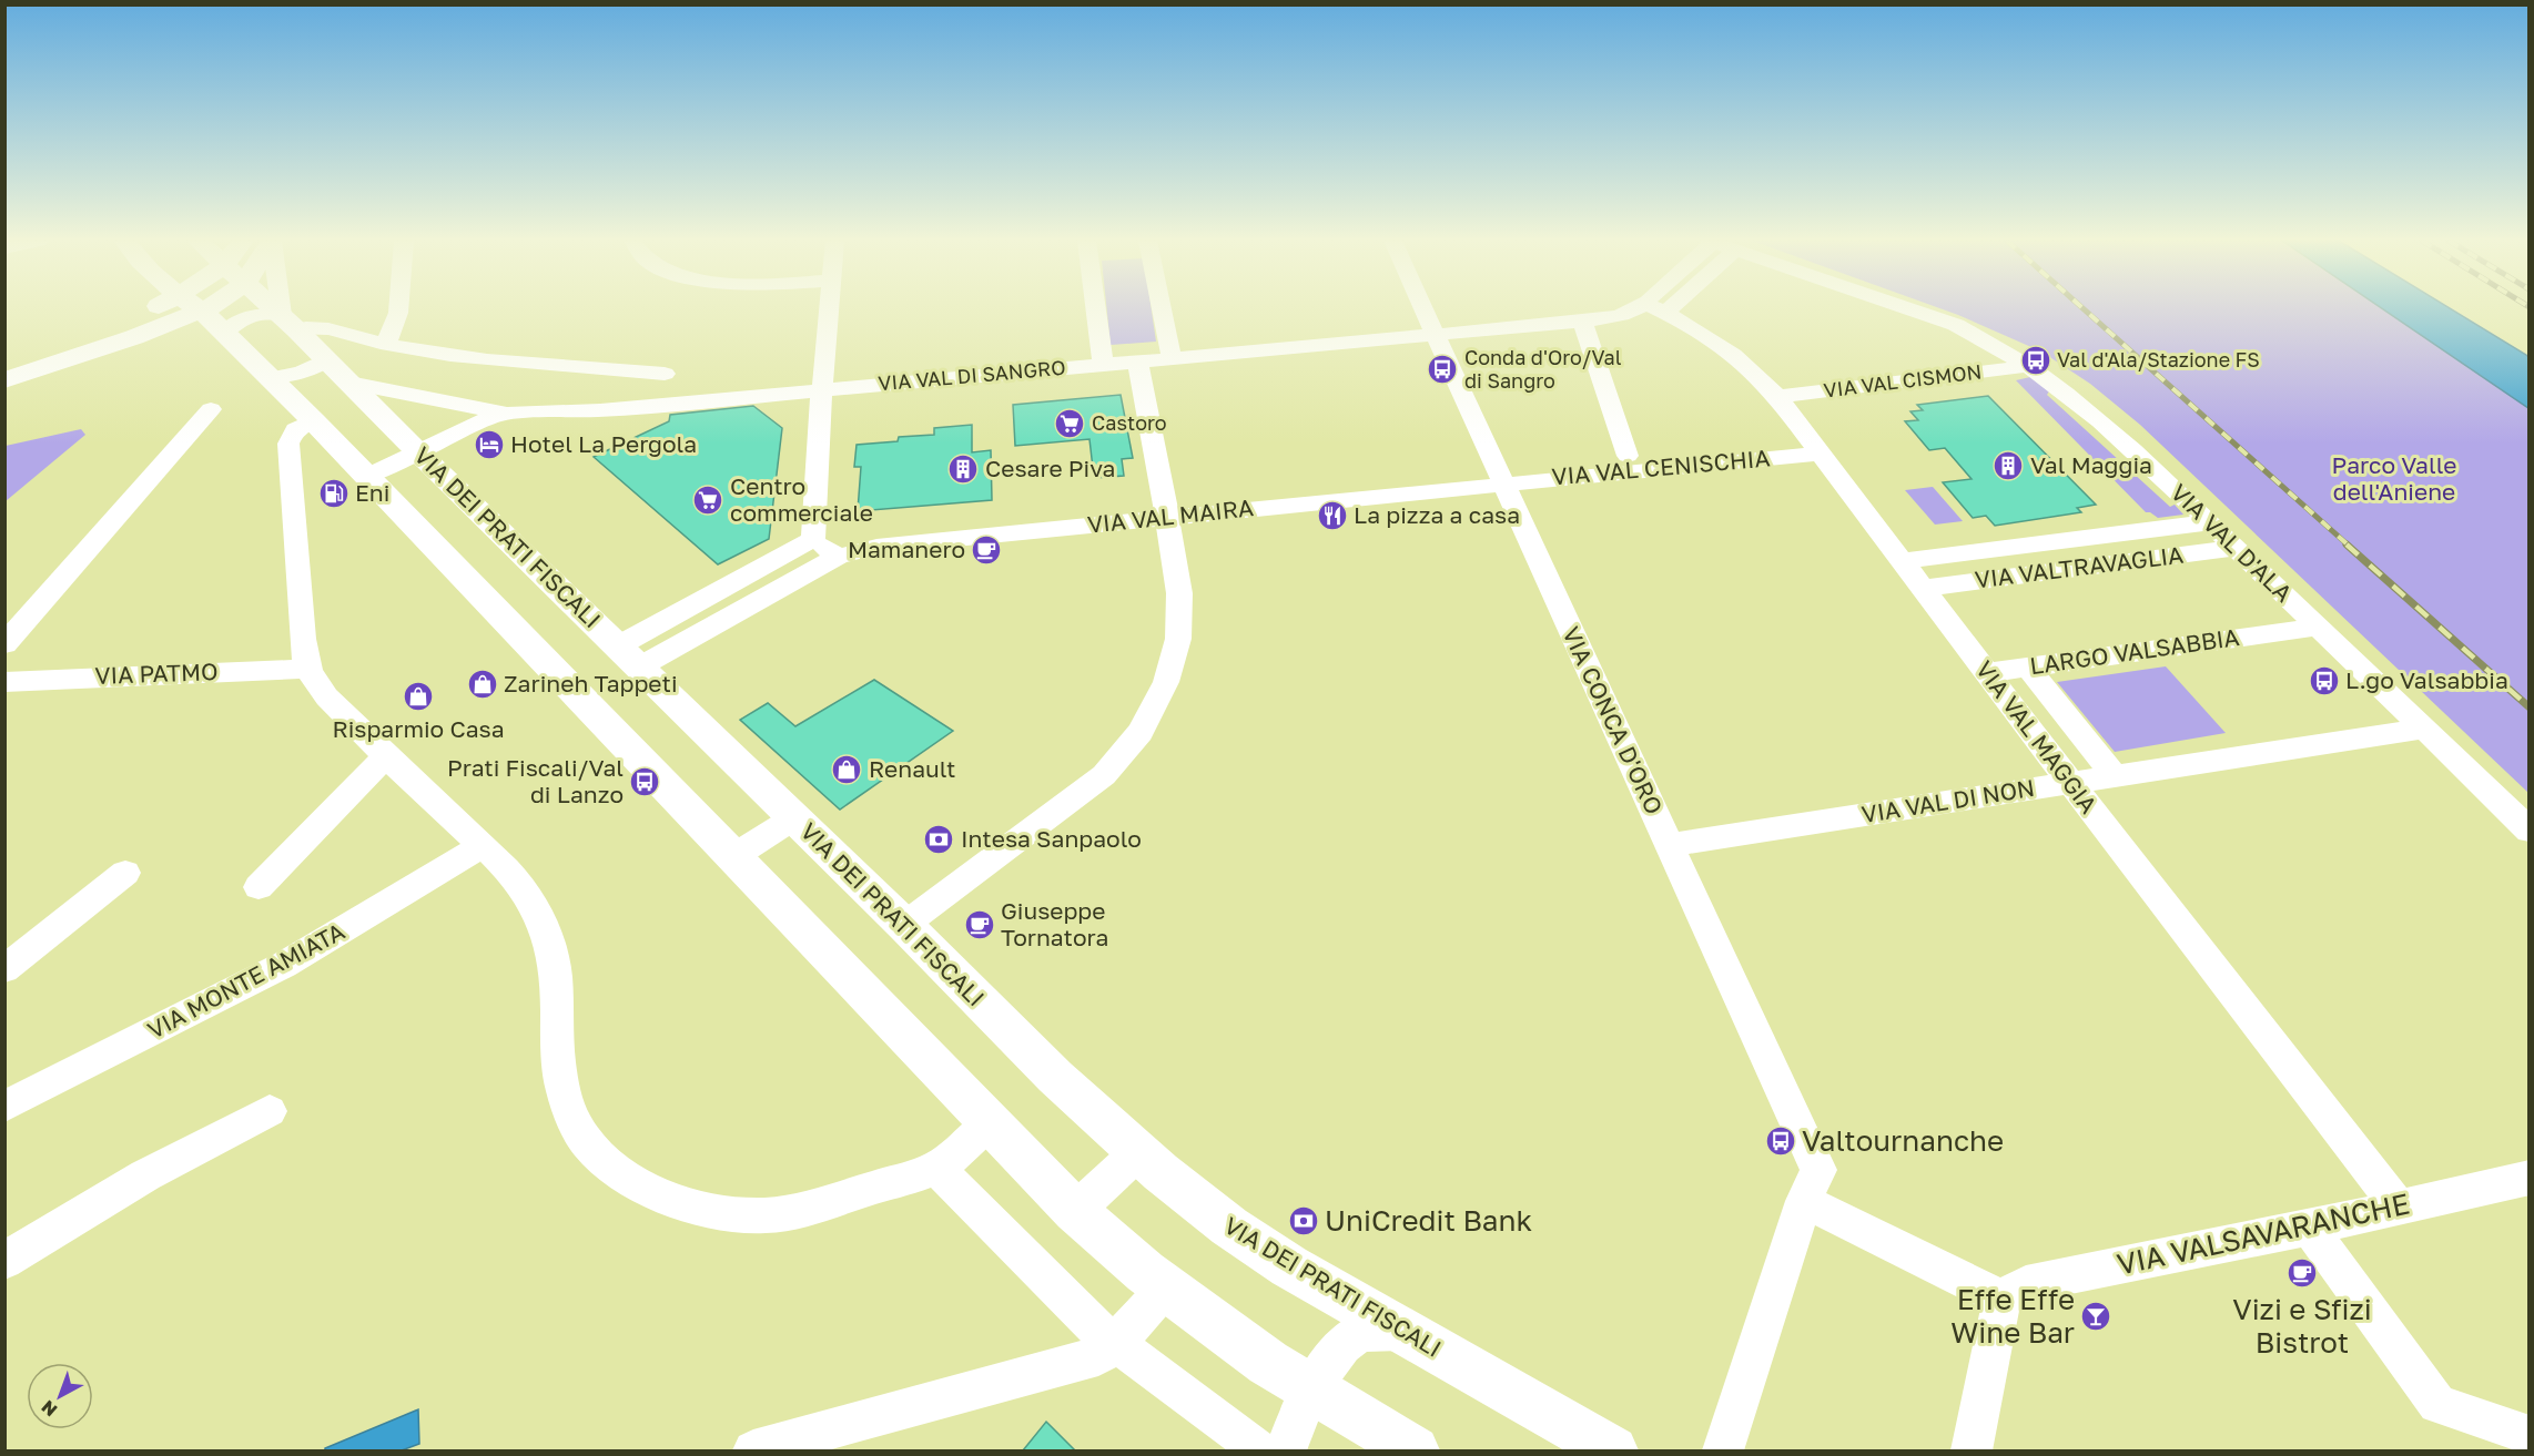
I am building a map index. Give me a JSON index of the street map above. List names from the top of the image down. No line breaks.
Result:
{"streets":{"main road":["VIA DEI PRATI FISCALI"],"street":["VIA VAL DI SANGRO","VIA VAL CISMON","VIA VAL CENISCHIA","VIA VAL MAIRA","VIA VAL D'ALA","VIA VALTRAVAGLIA","LARGO VALSABBIA","VIA PATMO","VIA CONCA D'ORO","VIA VAL MAGGIA","VIA VAL DI NON","VIA MONTE AMIATA","VIA VALSAVARANCHE"]},"crossings":[["VIA VAL DI SANGRO","VIA CONCA D'ORO"],["VIA VAL CISMON","VIA VAL D'ALA"],["VIA VAL CISMON","VIA VAL MAGGIA"],["VIA VAL CENISCHIA","VIA VAL MAIRA"],["VIA VAL CENISCHIA","VIA CONCA D'ORO"],["VIA VAL CENISCHIA","VIA VAL MAGGIA"],["VIA VAL MAIRA","VIA DEI PRATI FISCALI"],["VIA VAL MAIRA","VIA CONCA D'ORO"],["VIA VAL D'ALA","VIA VALTRAVAGLIA"],["VIA VAL D'ALA","LARGO VALSABBIA"],["VIA VAL D'ALA","VIA VAL DI NON"],["VIA VALTRAVAGLIA","VIA VAL MAGGIA"],["LARGO VALSABBIA","VIA VAL MAGGIA"],["VIA CONCA D'ORO","VIA VAL DI NON"],["VIA VAL MAGGIA","VIA VAL DI NON"],["VIA VAL MAGGIA","VIA VALSAVARANCHE"]],"parks":["Parco Valle dell'Aniene"],"places":{"bus stop":["Val d'Ala/Stazione FS","Conda d'Oro/Val di Sangro","L.go Valsabbia","Prati Fiscali/Val di Lanzo","Valtournanche"],"supermarket":["Castoro","Centro commerciale"],"hotel":["Hotel La Pergola"],"building":["Val Maggia","Cesare Piva"],"fuel station":["Eni"],"restaurant":["La pizza a casa"],"cafe":["Mamanero","Giuseppe Tornatora","Vizi e Sfizi Bistrot"],"shop":["Zarineh Tappeti","Risparmio Casa","Renault"],"bank":["Intesa Sanpaolo","UniCredit Bank"],"bar":["Effe Effe Wine Bar"]},"north":"bottom left"}
